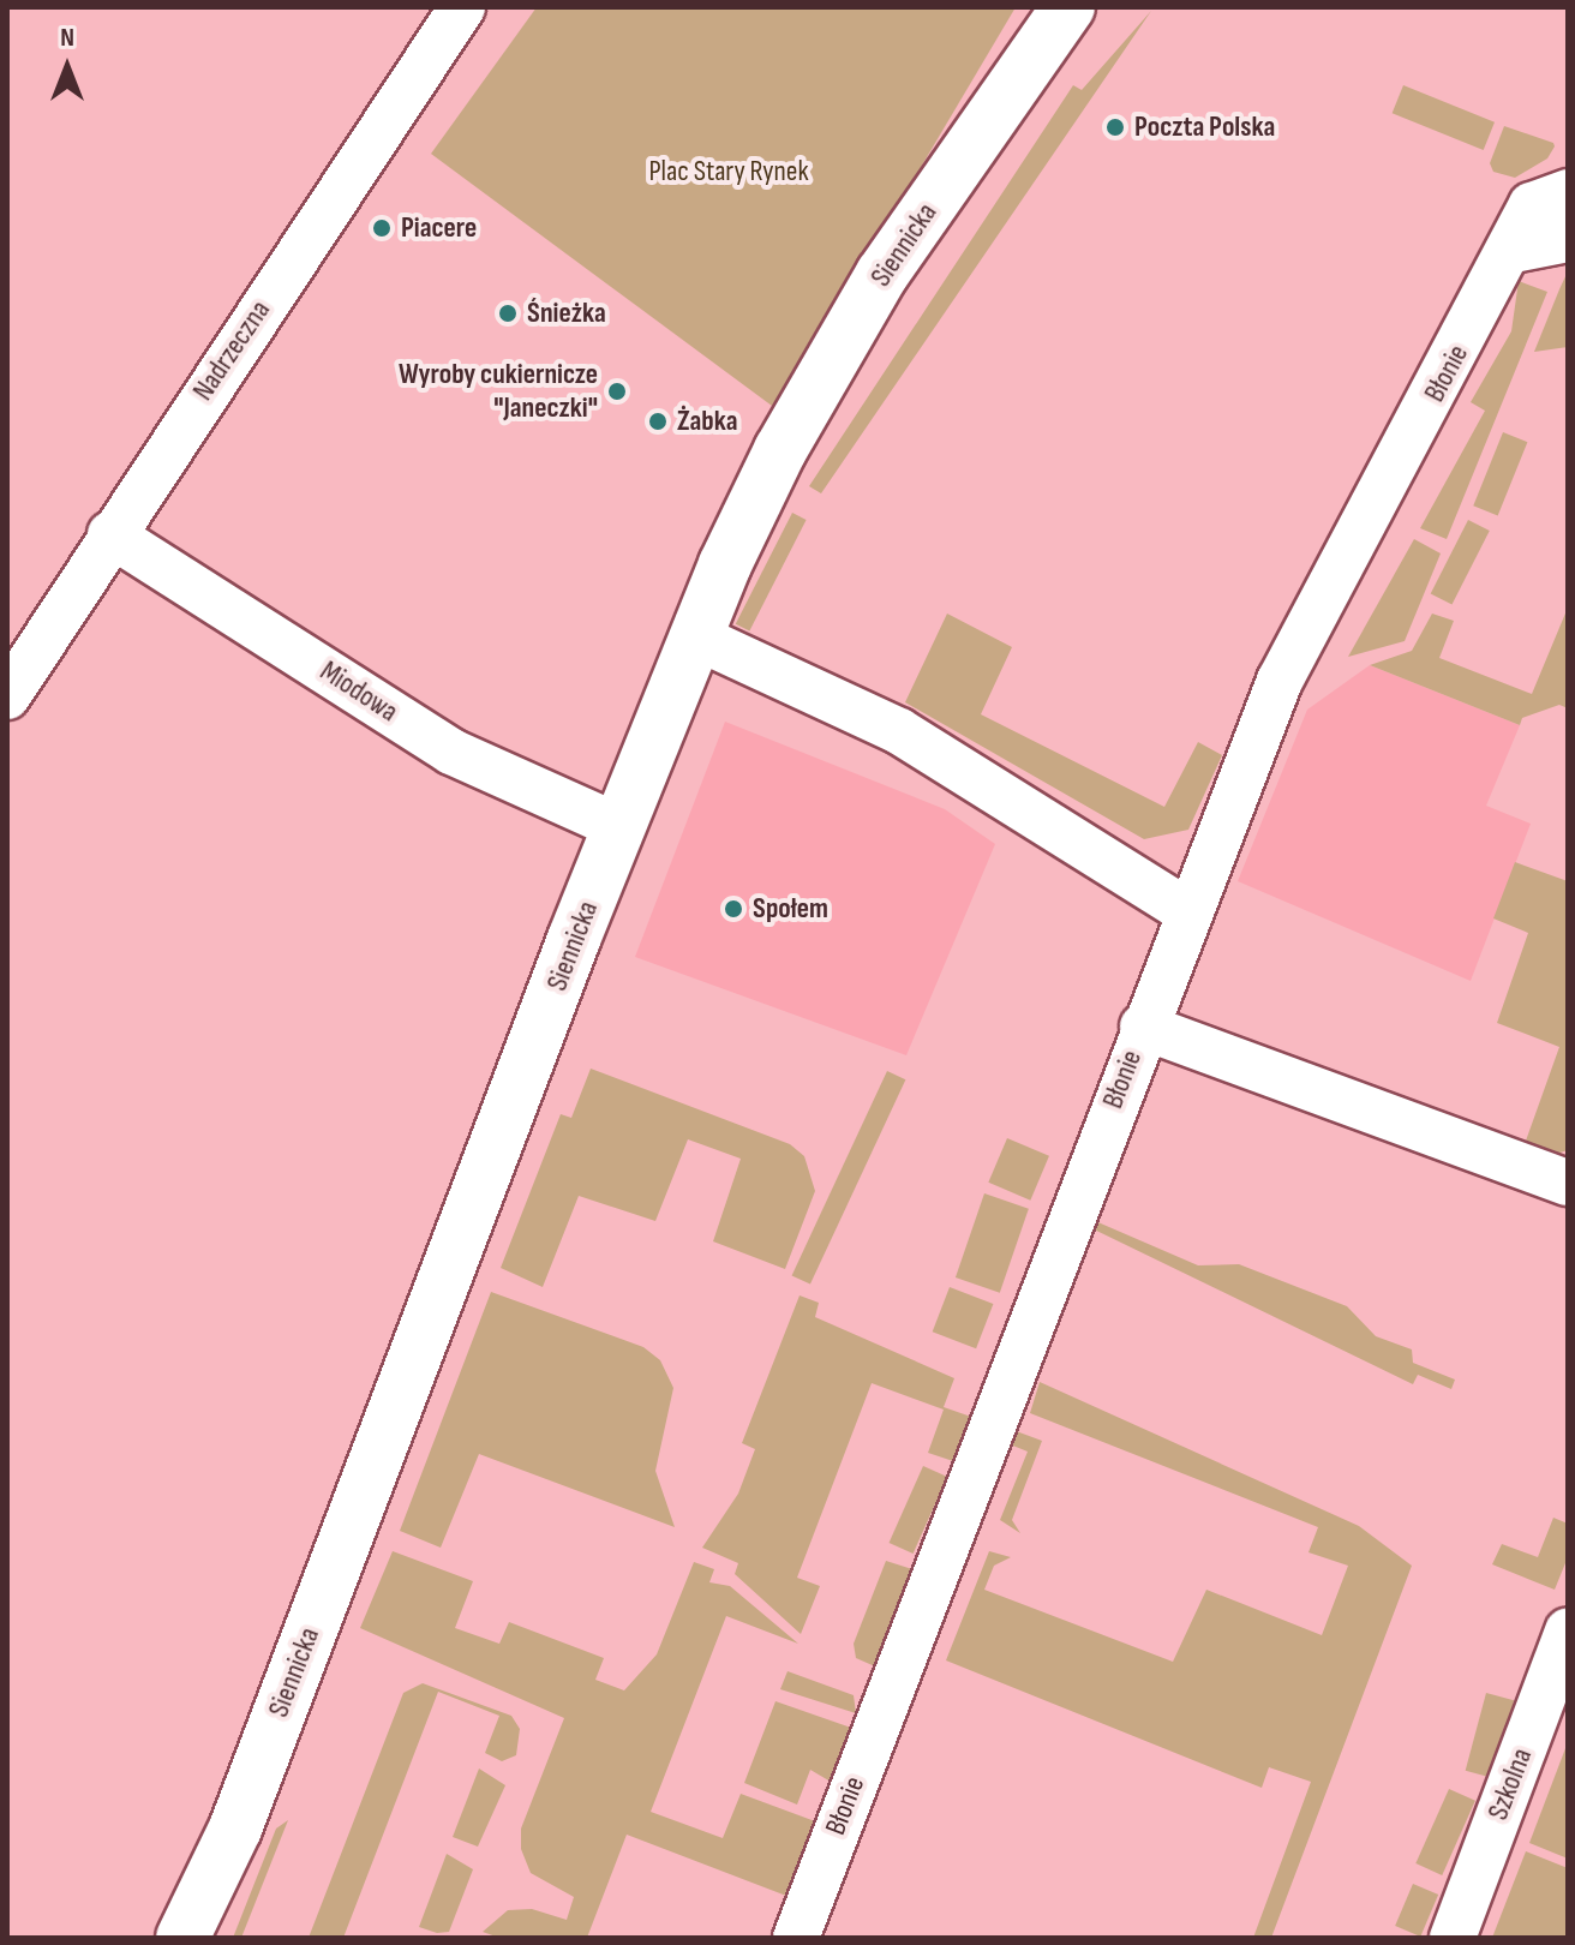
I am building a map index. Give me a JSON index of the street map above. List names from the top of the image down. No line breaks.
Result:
{"streets":{"main road":["Siennicka"],"street":["Nadrzeczna","Błonie","Miodowa","Szkolna"]},"crossings":[["Siennicka","Miodowa"],["Nadrzeczna","Miodowa"]],"parks":["Plac Stary Rynek"],"places":["Poczta Polska","Piacere","Śnieżka","Wyroby cukiernicze \"Janeczki\"","Żabka","Społem"],"north":"top"}
